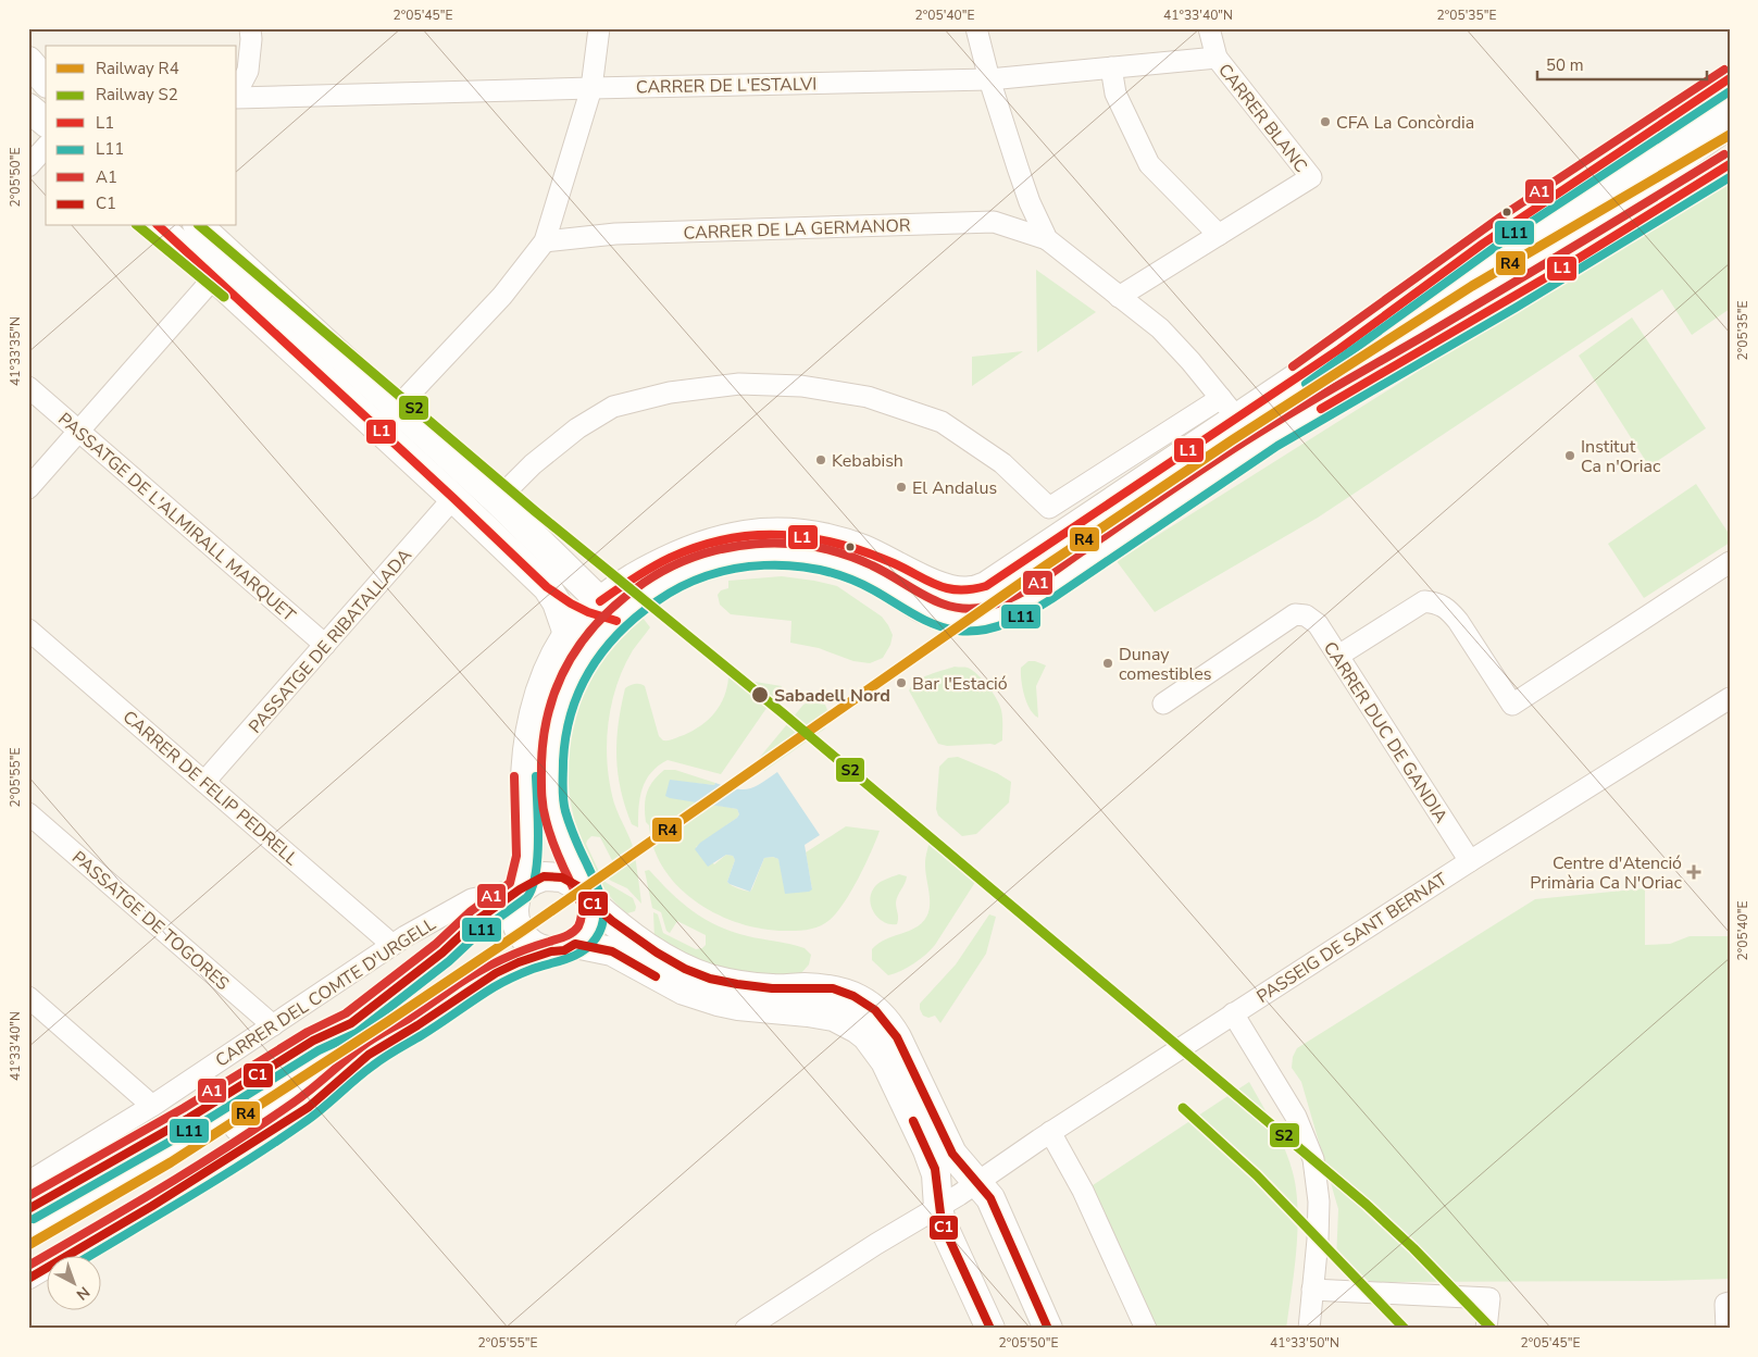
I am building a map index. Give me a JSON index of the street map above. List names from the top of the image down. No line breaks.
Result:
{"streets":{"street":["CARRER DE L'ESTALVI","CARRER BLANC","CARRER DE LA GERMANOR","PASSATGE DE L'ALMIRALL MARQUET","PASSATGE DE RIBATALLADA","CARRER DUC DE GANDIA","CARRER DE FELIP PEDRELL","PASSATGE DE TOGORES","PASSEIG DE SANT BERNAT","CARRER DEL COMTE D'URGELL"]},"crossings":[["CARRER DE L'ESTALVI","CARRER BLANC"],["PASSATGE DE L'ALMIRALL MARQUET","PASSATGE DE RIBATALLADA"],["PASSATGE DE RIBATALLADA","CARRER DE FELIP PEDRELL"],["CARRER DUC DE GANDIA","PASSEIG DE SANT BERNAT"],["CARRER DE FELIP PEDRELL","CARRER DEL COMTE D'URGELL"],["PASSATGE DE TOGORES","CARRER DEL COMTE D'URGELL"]],"places":{"other":["CFA La Concòrdia","Institut Ca n'Oriac","Kebabish","El Andalus","Dunay comestibles","Bar l'Estació","Sabadell Nord"],"health":["Centre d'Atenció Primària Ca N'Oriac"]},"lines":["transit line A1","transit line L1","transit line L11","rail line R4","rail line S2","transit line C1"],"legend":["Railway R4","Railway S2","L1","L11","A1","C1"],"scale_bar":"50 m","north":"bottom right","coordinates":["2°05'45\"E","2°05'40\"E","41°33'40\"N","2°05'35\"E","2°05'50\"E","41°33'35\"N","2°05'55\"E","41°33'50\"N"]}
